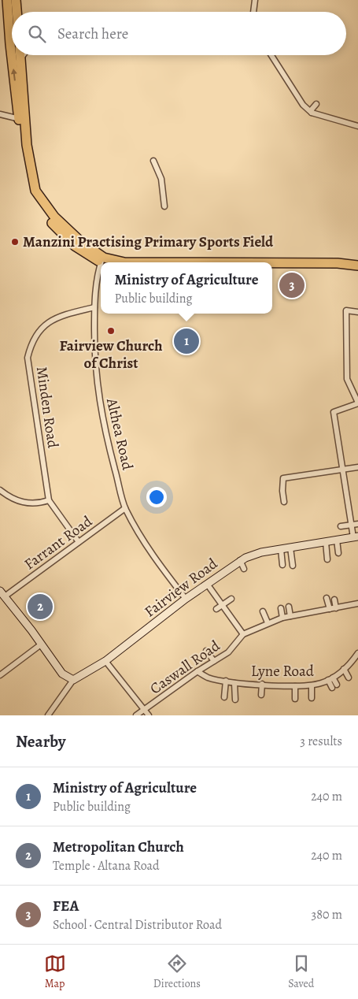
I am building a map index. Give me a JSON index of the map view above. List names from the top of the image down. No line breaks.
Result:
{"streets":{"main road":["Fairview Road"],"street":["Minden Road","Althea Road","Farrant Road","Caswall Road","Lyne Road"]},"crossings":[["Minden Road","Althea Road"],["Minden Road","Farrant Road"],["Althea Road","Farrant Road"],["Althea Road","Fairview Road"],["Caswall Road","Lyne Road"]],"places":["Manzini Practising Primary Sports Field","Fairview Church of Christ"],"page":{"search":"Search here","popup":["Ministry of Agriculture","Public building"],"pins":["3","1","2"],"heading":["Nearby","3 results"],"list":[{"mark":"1","name":"Ministry of Agriculture","note":"Public building","value":"240 m"},{"mark":"2","name":"Metropolitan Church","note":"Temple · Altana Road","value":"240 m"},{"mark":"3","name":"FEA","note":"School · Central Distributor Road","value":"380 m"}],"nav":["Map","Directions","Saved"]}}
